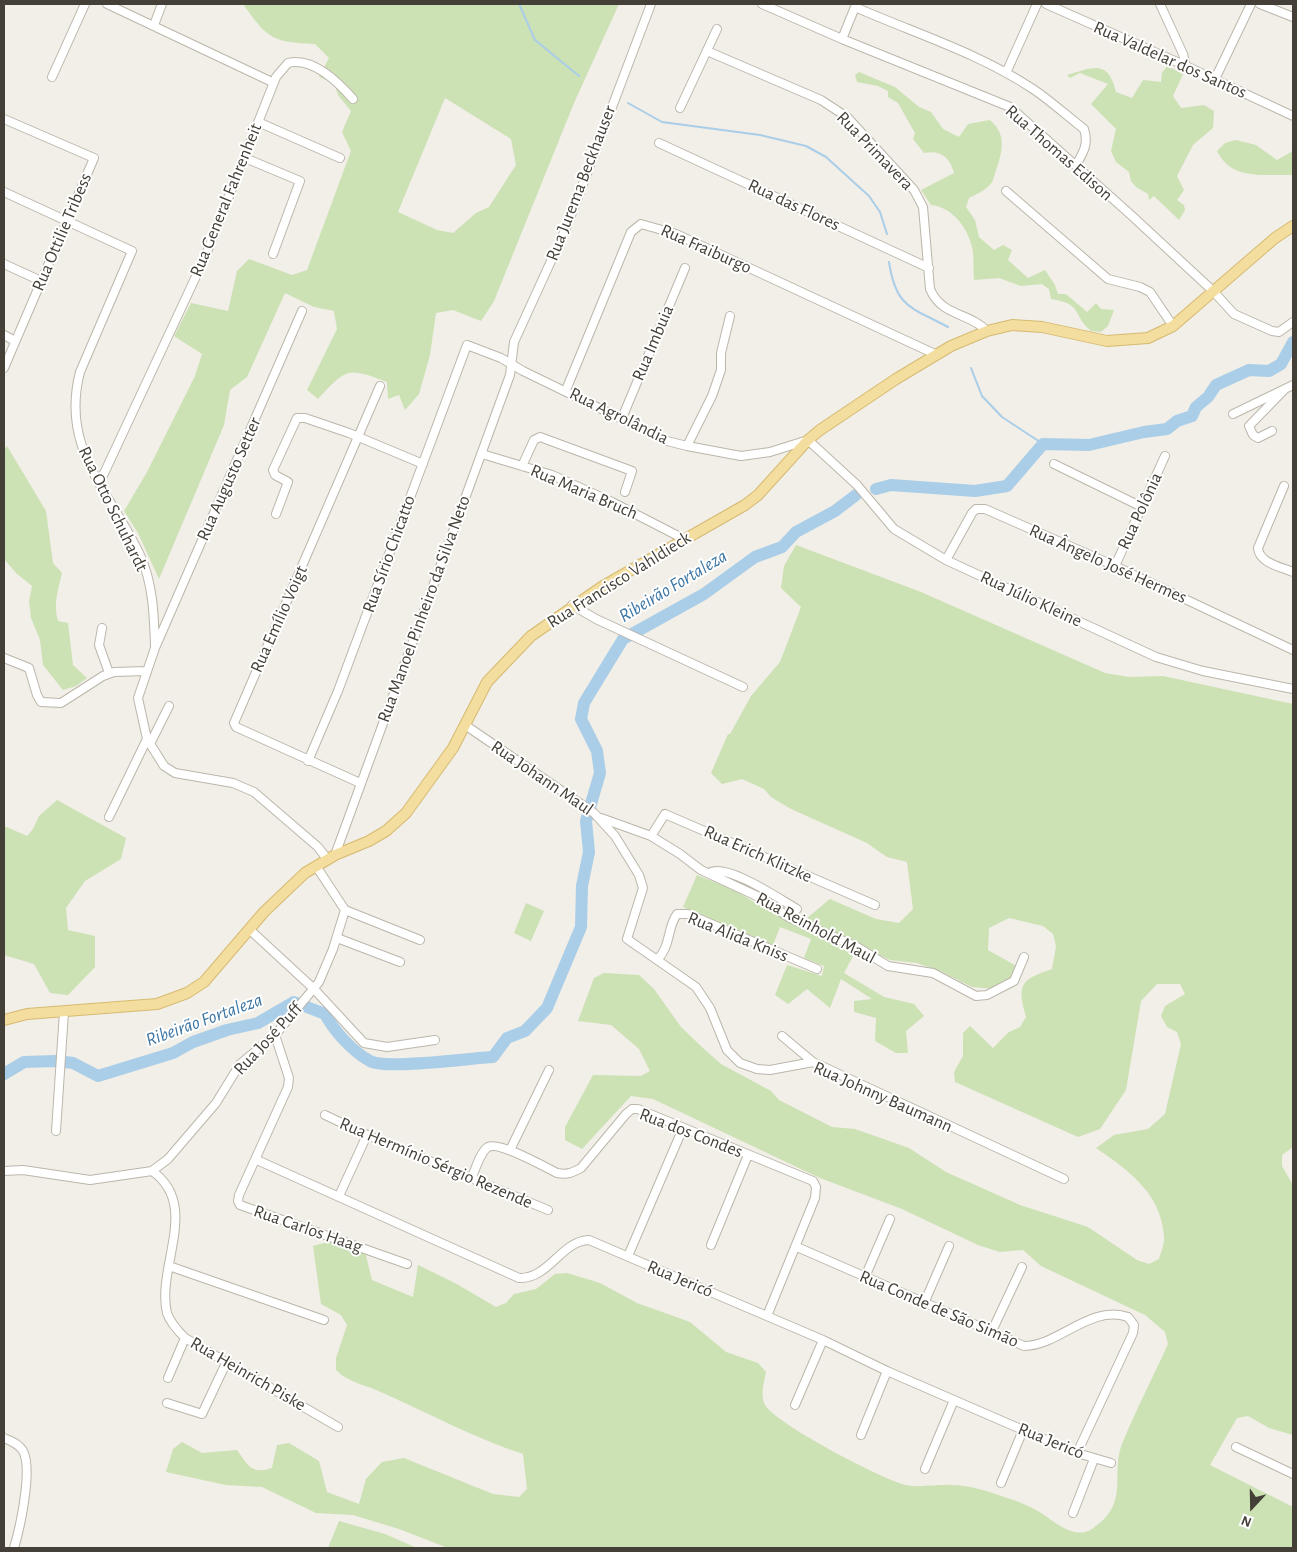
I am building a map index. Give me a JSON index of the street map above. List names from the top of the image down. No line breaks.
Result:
{"streets":{"main road":["Rua Francisco Vahldieck"],"street":["Rua Valdelar dos Santos","Rua Primavera","Rua Thomas Edison","Rua Jurema Beckhauser","Rua General Fahrenheit","Rua das Flores","Rua Ottilie Tribess","Rua Fraiburgo","Rua Imbuia","Rua Agrolândia","Rua Augusto Setter","Rua Maria Bruch","Rua Otto Schuhardt","Rua Polônia","Rua Sírio Chicatto","Rua Ângelo José Hermes","Rua Júlio Kleine","Rua Manoel Pinheiro da Silva Neto","Rua Emílio Voigt","Rua Johann Maul","Rua Erich Klitzke","Rua Reinhold Maul","Rua Alida Kniss","Rua José Puff","Rua Johnny Baumann","Rua dos Condes","Rua Hermínio Sérgio Rezende","Rua Carlos Haag","Rua Jericó","Rua Conde de São Simão","Rua Heinrich Piske"]},"crossings":[["Rua Primavera","Rua das Flores"],["Rua Primavera","Rua Francisco Vahldieck"],["Rua Thomas Edison","Rua Francisco Vahldieck"],["Rua Jurema Beckhauser","Rua Agrolândia"],["Rua Jurema Beckhauser","Rua Manoel Pinheiro da Silva Neto"],["Rua General Fahrenheit","Rua Otto Schuhardt"],["Rua Ottilie Tribess","Rua Otto Schuhardt"],["Rua Fraiburgo","Rua Agrolândia"],["Rua Fraiburgo","Rua Francisco Vahldieck"],["Rua Imbuia","Rua Agrolândia"],["Rua Agrolândia","Rua Sírio Chicatto"],["Rua Agrolândia","Rua Francisco Vahldieck"],["Rua Agrolândia","Rua Júlio Kleine"],["Rua Agrolândia","Rua Manoel Pinheiro da Silva Neto"],["Rua Augusto Setter","Rua Otto Schuhardt"],["Rua Maria Bruch","Rua Francisco Vahldieck"],["Rua Maria Bruch","Rua Manoel Pinheiro da Silva Neto"],["Rua Otto Schuhardt","Rua Francisco Vahldieck"],["Rua Otto Schuhardt","Rua Manoel Pinheiro da Silva Neto"],["Rua Polônia","Rua Ângelo José Hermes"],["Rua Sírio Chicatto","Rua Emílio Voigt"],["Rua Ângelo José Hermes","Rua Júlio Kleine"],["Rua Francisco Vahldieck","Rua Júlio Kleine"],["Rua Francisco Vahldieck","Rua Manoel Pinheiro da Silva Neto"],["Rua Francisco Vahldieck","Rua Johann Maul"],["Rua Manoel Pinheiro da Silva Neto","Rua Emílio Voigt"],["Rua Johann Maul","Rua Reinhold Maul"],["Rua Johann Maul","Rua Alida Kniss"],["Rua Johann Maul","Rua Johnny Baumann"],["Rua Erich Klitzke","Rua Reinhold Maul"],["Rua Alida Kniss","Rua Johnny Baumann"],["Rua José Puff","Rua Carlos Haag"],["Rua José Puff","Rua Heinrich Piske"],["Rua dos Condes","Rua Hermínio Sérgio Rezende"],["Rua dos Condes","Rua Jericó"],["Rua dos Condes","Rua Conde de São Simão"],["Rua Carlos Haag","Rua Jericó"],["Rua Jericó","Rua Conde de São Simão"]],"water":["Ribeirão Fortaleza"],"north":"bottom"}
